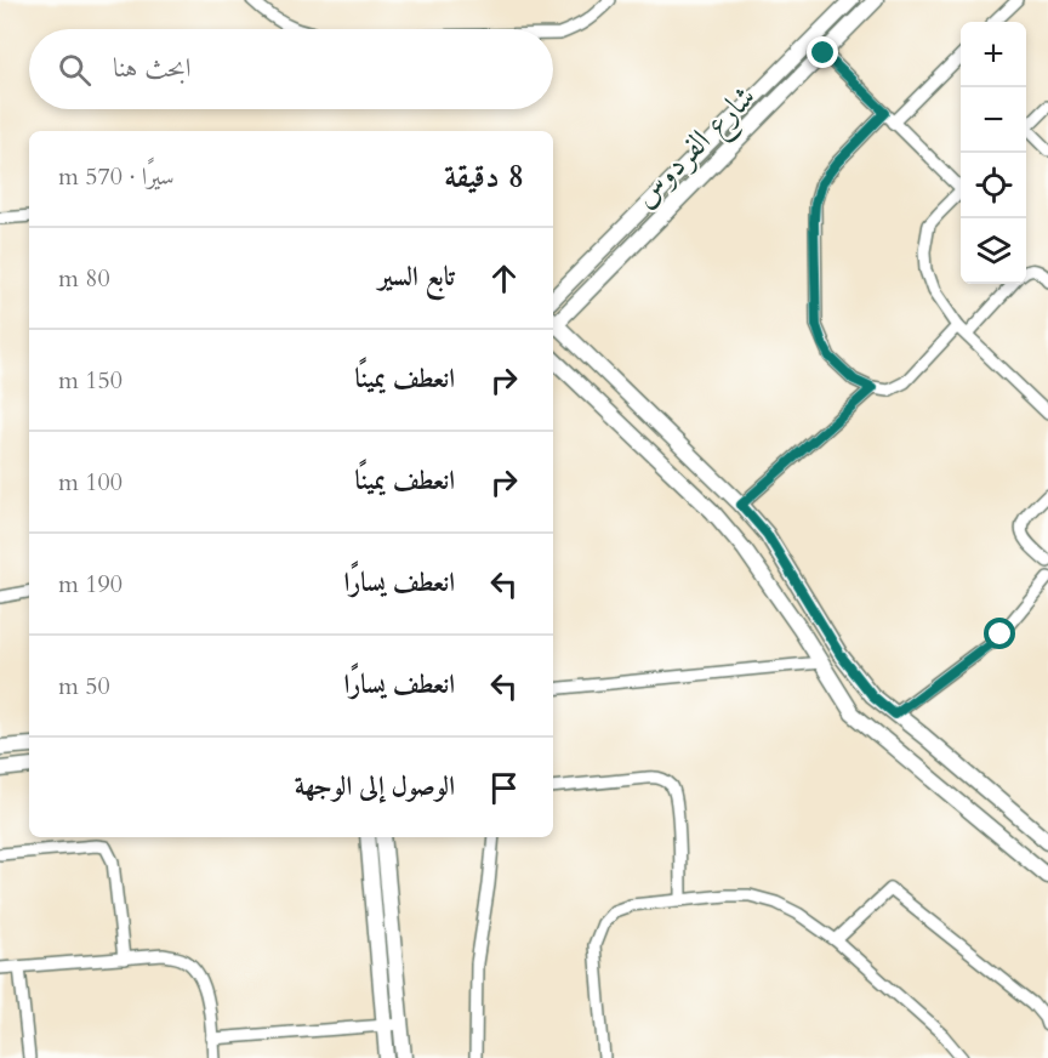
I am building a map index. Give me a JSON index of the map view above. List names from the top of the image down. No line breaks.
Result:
{"streets":{"street":["شارع الفردوس"]},"page":{"map_buttons":["+","−"],"search":"ابحث هنا","heading":["8 دقيقة","سيرًا · 570 m"],"list":[["تابع السير","80 m"],["انعطف يمينًا","150 m"],["انعطف يمينًا","100 m"],["انعطف يسارًا","190 m"],["انعطف يسارًا","50 m"],"الوصول إلى الوجهة"]}}
